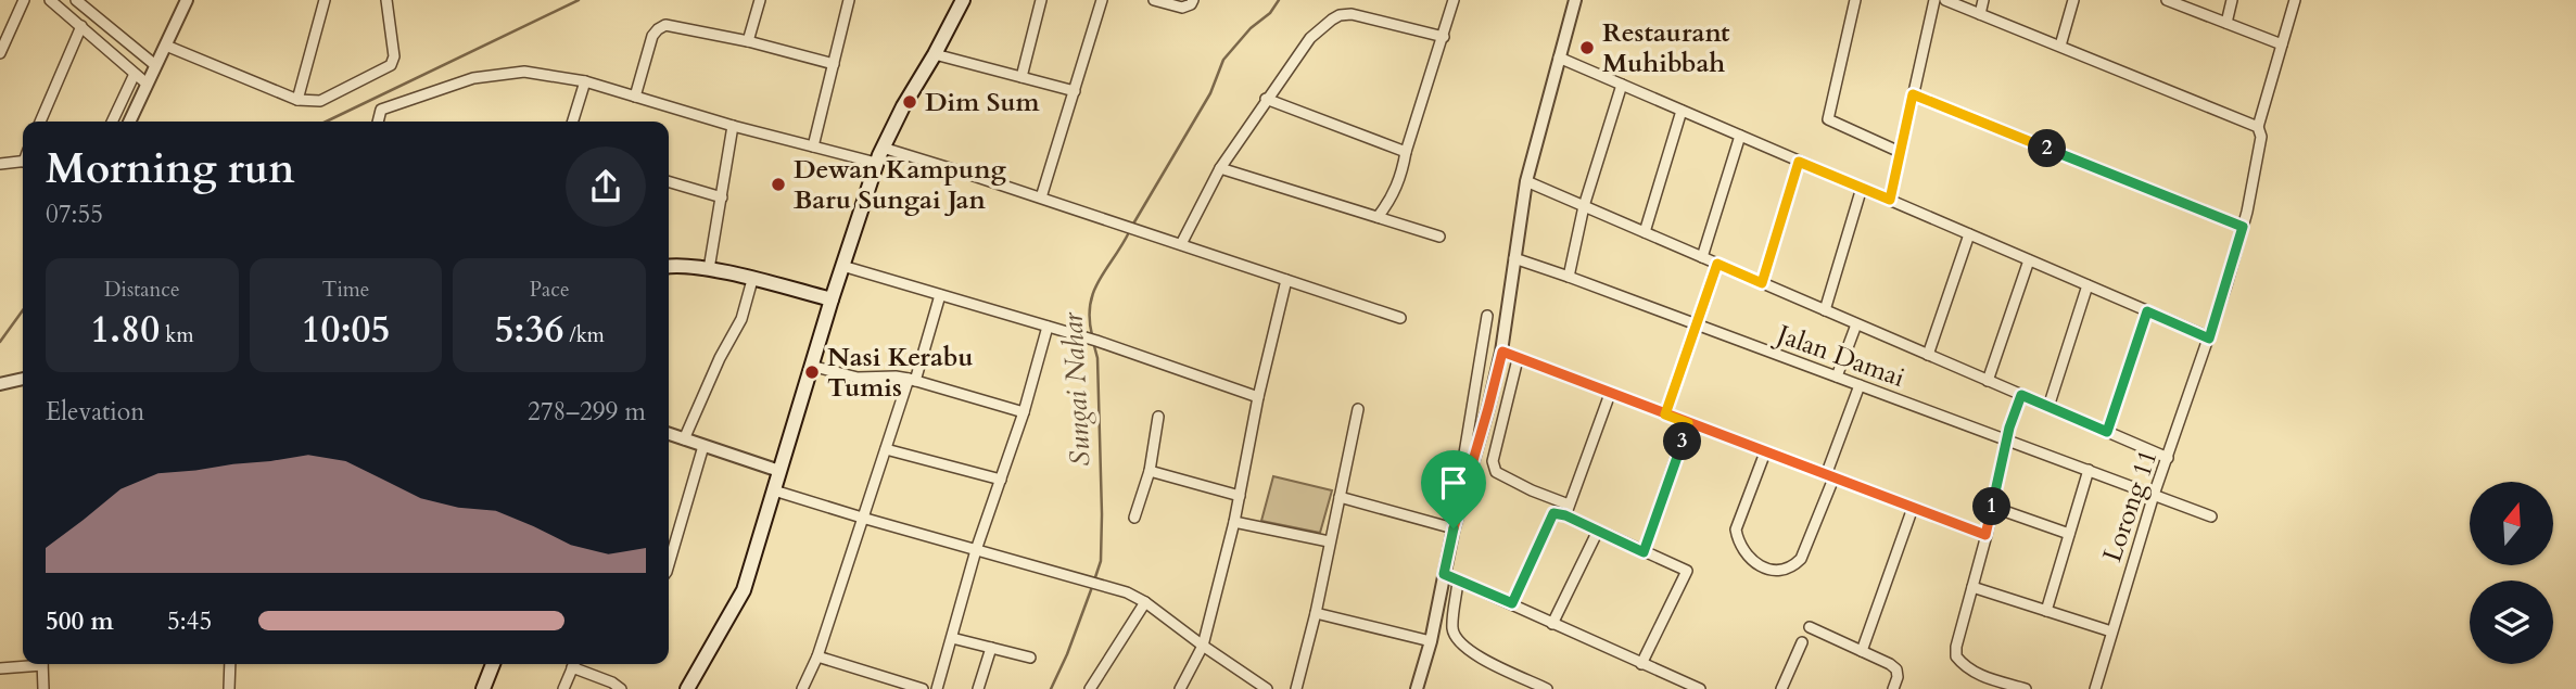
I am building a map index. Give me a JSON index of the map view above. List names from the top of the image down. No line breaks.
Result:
{"streets":{"street":["Jalan Damai","Lorong 11"]},"crossings":[["Jalan Damai","Lorong 11"]],"water":["Sungai Nahar"],"places":["Restaurant Muhibbah","Dim Sum","Dewan Kampung Baru Sungai Jan","Nasi Kerabu Tumis"],"north":"top","page":{"heading":["Morning run","07:55"],"pins":["2","3","1"],"stats":[["Distance","1.80 km"],["Time","10:05"],["Pace","5:36 /km"]],"chart":["Elevation","278–299 m"],"list":[{"name":"500 m","note":"5:45"}]}}
